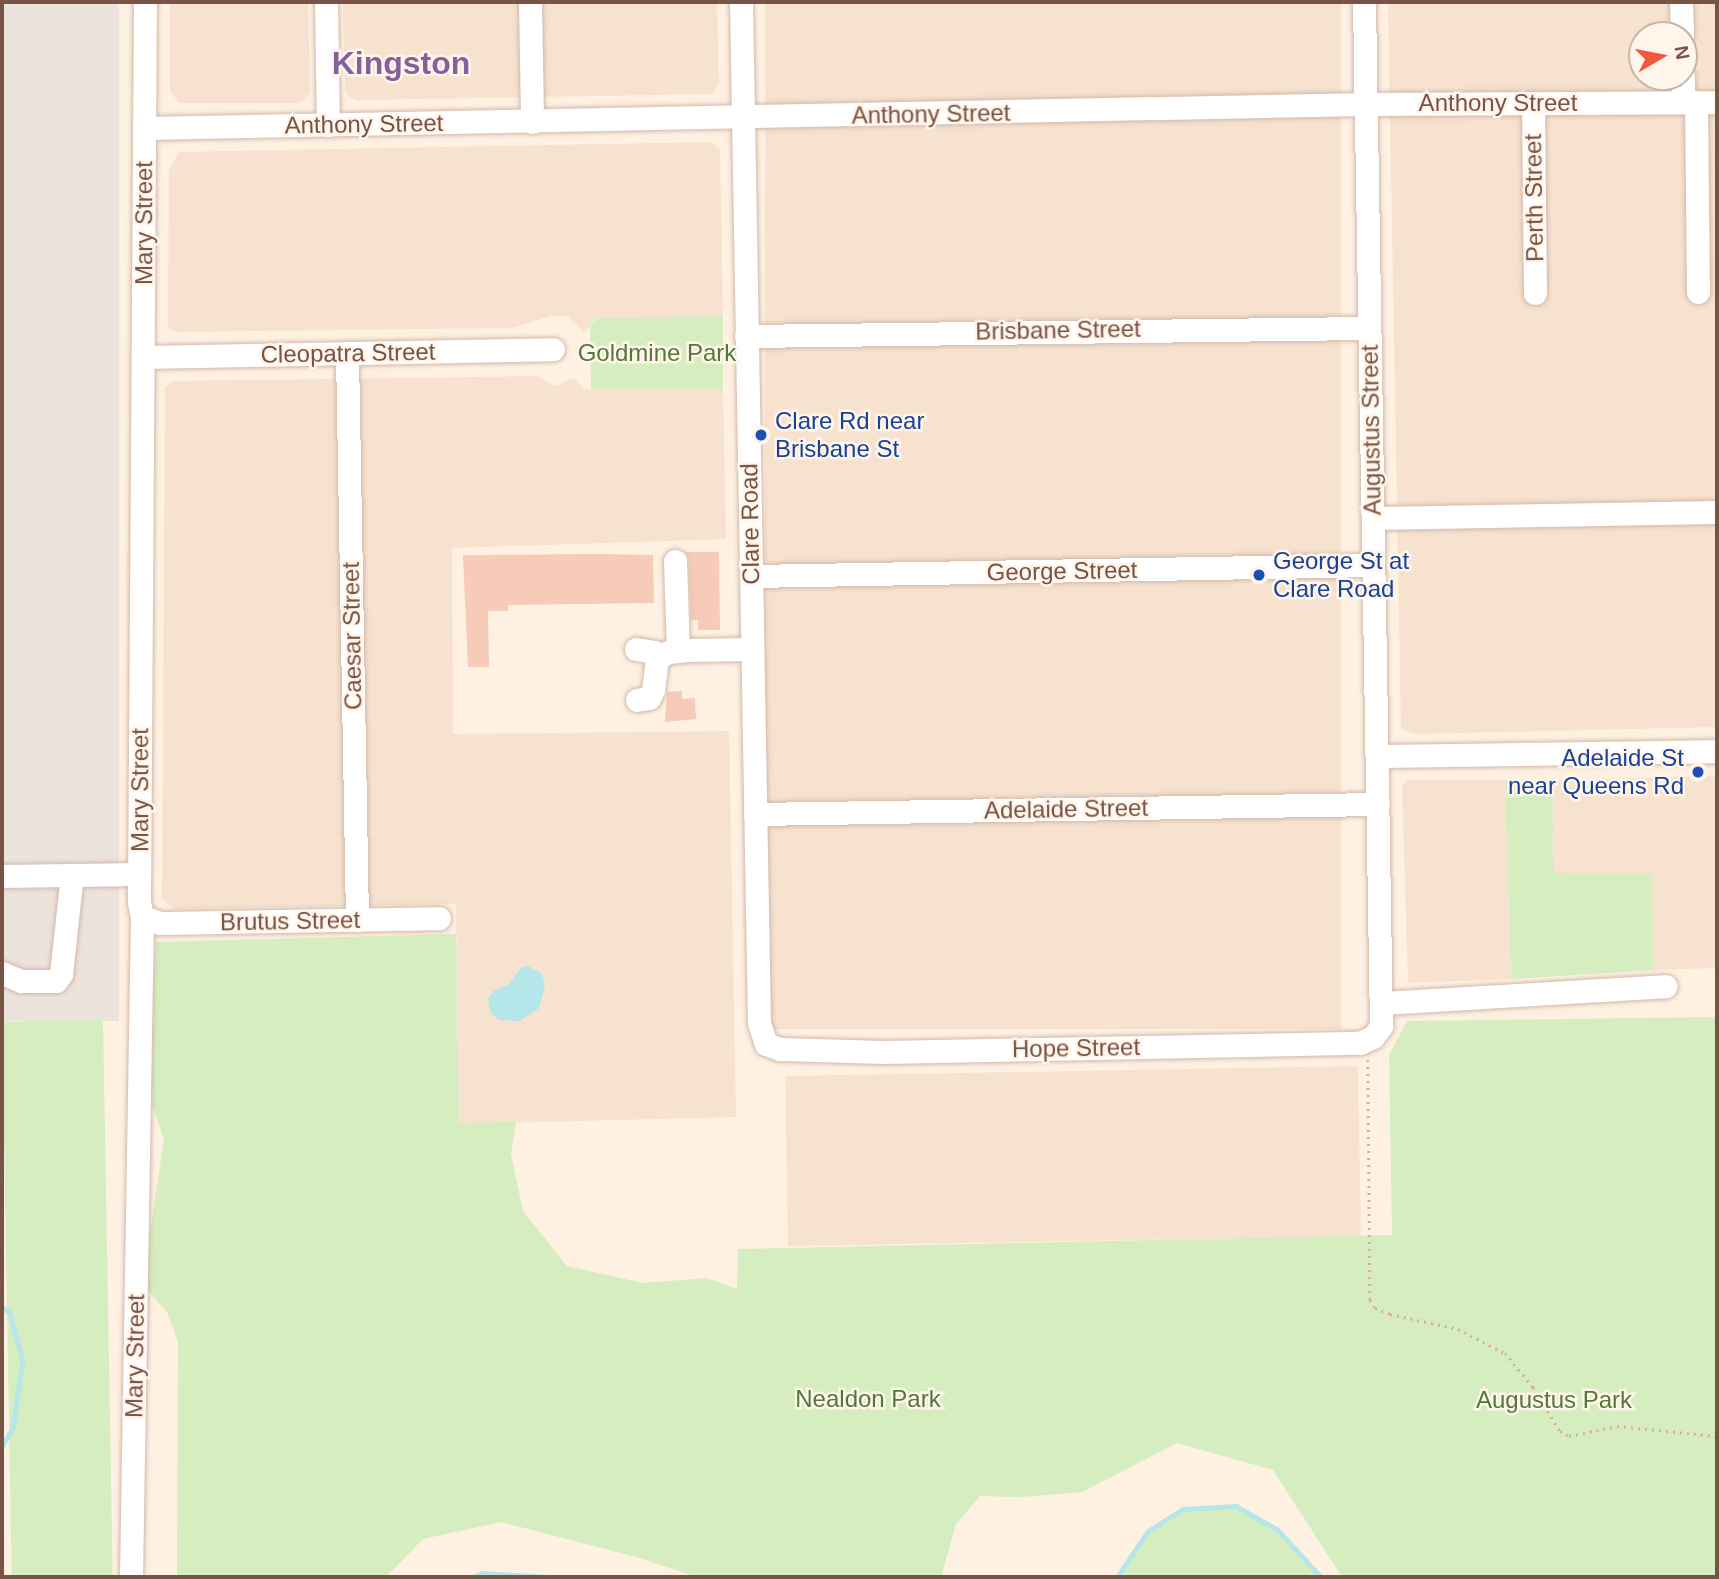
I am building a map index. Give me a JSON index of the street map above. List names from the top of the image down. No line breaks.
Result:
{"streets":{"street":["Anthony Street","Perth Street","Mary Street","Brisbane Street","Cleopatra Street","Augustus Street","Clare Road","George Street","Caesar Street","Adelaide Street","Brutus Street","Hope Street"]},"crossings":[["Anthony Street","Perth Street"],["Anthony Street","Mary Street"],["Anthony Street","Augustus Street"],["Anthony Street","Clare Road"],["Mary Street","Cleopatra Street"],["Mary Street","Brutus Street"],["Brisbane Street","Augustus Street"],["Brisbane Street","Clare Road"],["Cleopatra Street","Caesar Street"],["Augustus Street","George Street"],["Augustus Street","Adelaide Street"],["Augustus Street","Hope Street"],["Clare Road","George Street"],["Clare Road","Adelaide Street"],["Clare Road","Hope Street"],["Caesar Street","Brutus Street"]],"districts":["Kingston"],"parks":["Goldmine Park","Nealdon Park","Augustus Park"],"places":["Clare Rd near Brisbane St","George St at Clare Road","Adelaide St near Queens Rd"],"north":"right"}
